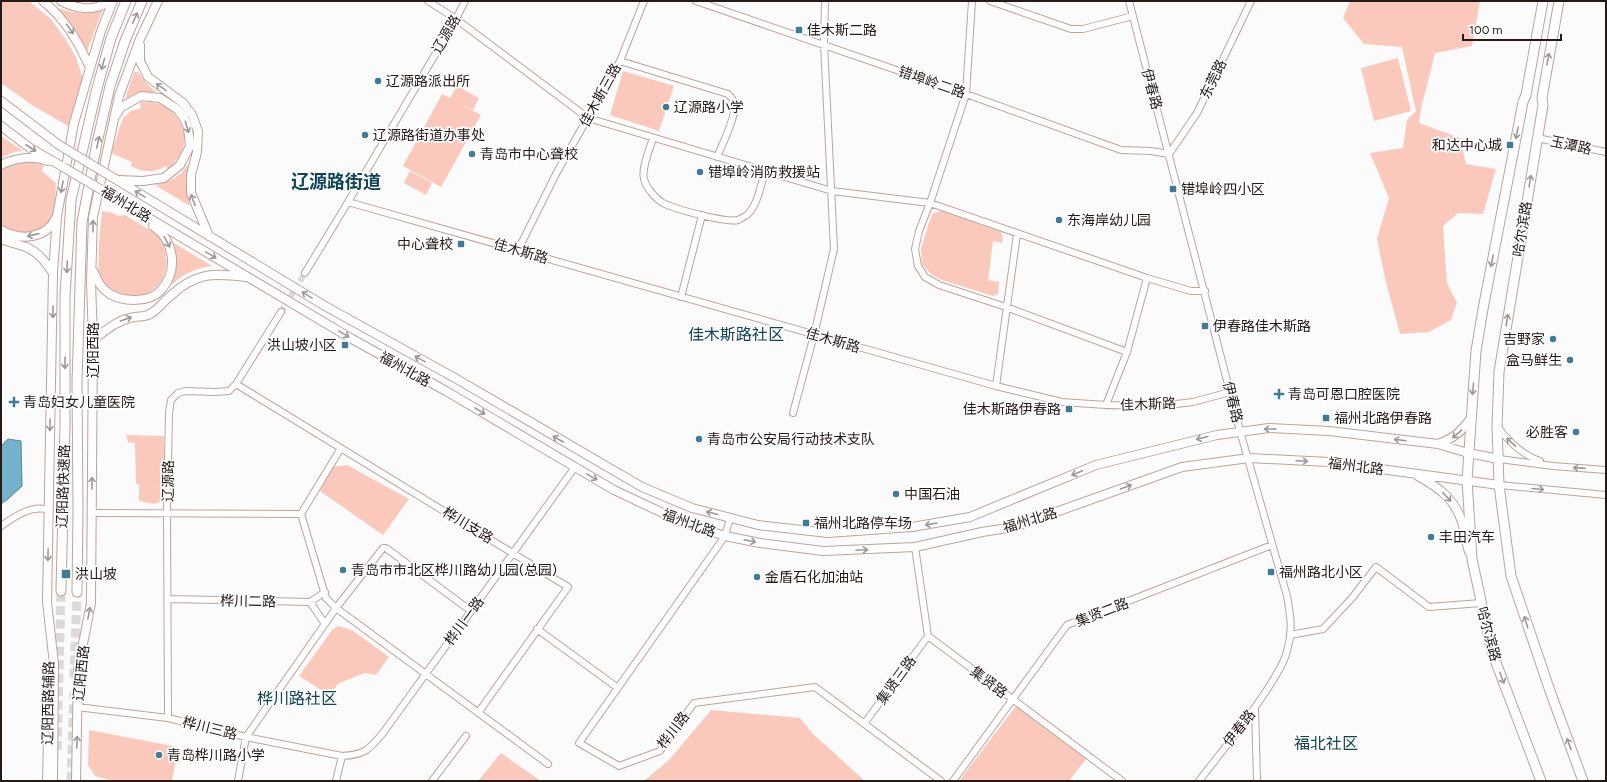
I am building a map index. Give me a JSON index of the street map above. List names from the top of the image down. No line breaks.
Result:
{"streets":{"highway":["哈尔滨路","辽阳西路","辽阳路快速路"],"main road":["福州北路","辽阳西路辅路"],"street":["辽源路","东莞路","错埠岭二路","伊春路","佳木斯三路","玉潭路","佳木斯路","桦川支路","桦川二路","集贤二路","桦川一路","集贤三路","集贤路","桦川三路","桦川路"]},"crossings":[["辽源路","佳木斯路"],["辽源路","桦川支路"],["辽源路","桦川二路"],["辽源路","桦川三路"],["东莞路","错埠岭二路"],["东莞路","伊春路"],["错埠岭二路","伊春路"],["伊春路","福州北路"],["伊春路","佳木斯路"],["伊春路","集贤二路"],["佳木斯三路","佳木斯路"],["玉潭路","哈尔滨路"],["福州北路","哈尔滨路"],["福州北路","桦川一路"],["福州北路","桦川路"],["辽阳西路","辽阳路快速路"],["辽阳西路","辽阳西路辅路"],["辽阳西路","桦川三路"],["桦川支路","桦川一路"],["集贤二路","集贤路"],["桦川一路","桦川三路"],["集贤三路","集贤路"],["集贤三路","桦川路"]],"districts":["辽源路街道","佳木斯路社区","桦川路社区","福北社区"],"places":{"transit":["佳木斯二路","和达中心城","错埠岭四小区","中心聋校","伊春路佳木斯路","洪山坡小区","佳木斯路伊春路","福州北路伊春路","福州北路停车场","福州路北小区","洪山坡"],"other":["辽源路派出所","辽源路小学","辽源路街道办事处","青岛市中心聋校","错埠岭消防救援站","东海岸幼儿园","吉野家","盒马鲜生","必胜客","青岛市公安局行动技术支队","中国石油","丰田汽车","青岛市市北区桦川路幼儿园(总园)","金盾石化加油站","青岛桦川路小学"],"health":["青岛可恩口腔医院","青岛妇女儿童医院"]},"scale_bar":"100 m"}
